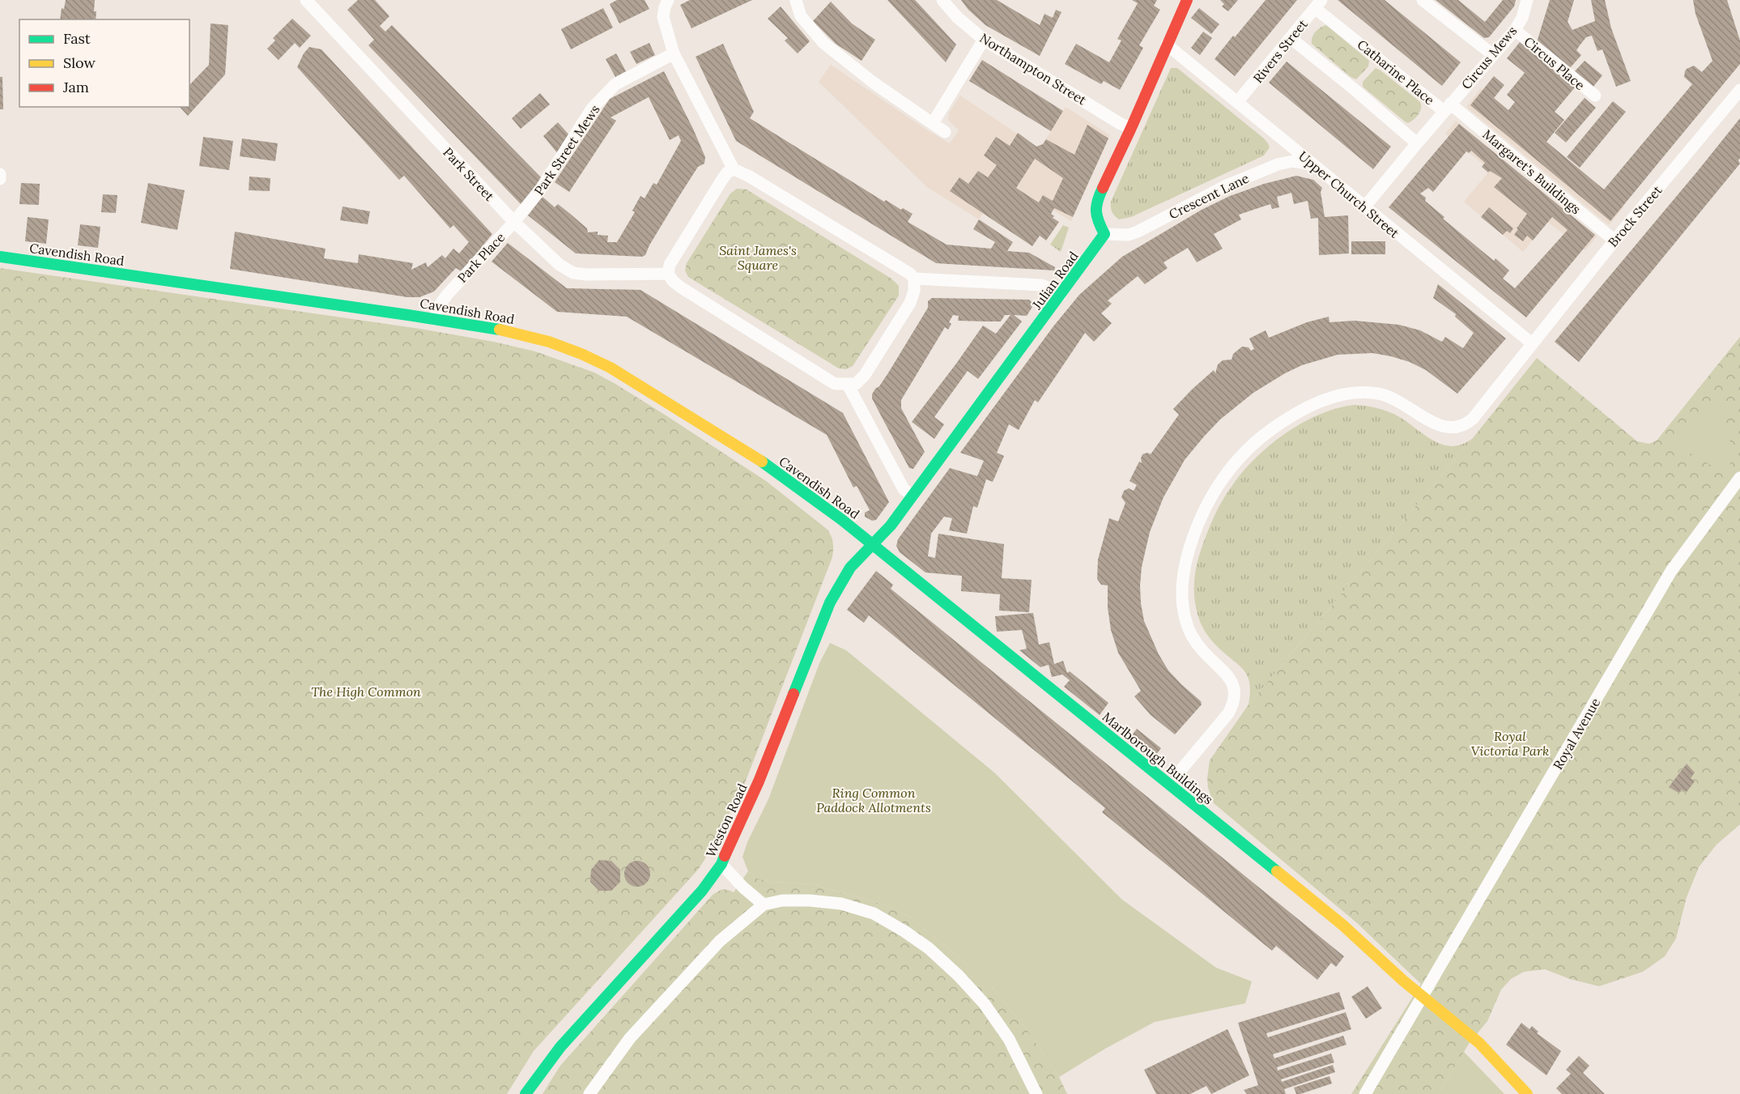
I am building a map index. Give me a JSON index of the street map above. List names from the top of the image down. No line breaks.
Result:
{"streets":{"street":["Rivers Street","Circus Mews","Circus Place","Northampton Street","Catharine Place","Park Street Mews","Margaret's Buildings","Park Street","Upper Church Street","Crescent Lane","Brock Street","Cavendish Road","Park Place","Julian Road","Royal Avenue","Marlborough Buildings","Weston Road"]},"crossings":[["Rivers Street","Catharine Place"],["Rivers Street","Upper Church Street"],["Circus Mews","Circus Place"],["Circus Mews","Catharine Place"],["Circus Mews","Margaret's Buildings"],["Catharine Place","Margaret's Buildings"],["Catharine Place","Upper Church Street"],["Park Street Mews","Park Street"],["Park Street Mews","Park Place"],["Margaret's Buildings","Brock Street"],["Park Street","Park Place"],["Upper Church Street","Crescent Lane"],["Upper Church Street","Brock Street"],["Crescent Lane","Julian Road"],["Cavendish Road","Park Place"],["Cavendish Road","Julian Road"],["Cavendish Road","Marlborough Buildings"],["Cavendish Road","Weston Road"],["Julian Road","Marlborough Buildings"],["Julian Road","Weston Road"],["Royal Avenue","Marlborough Buildings"],["Marlborough Buildings","Weston Road"]],"parks":["Saint James's Square","The High Common","Royal Victoria Park","Ring Common Paddock Allotments"],"legend":["Fast","Slow","Jam"]}
